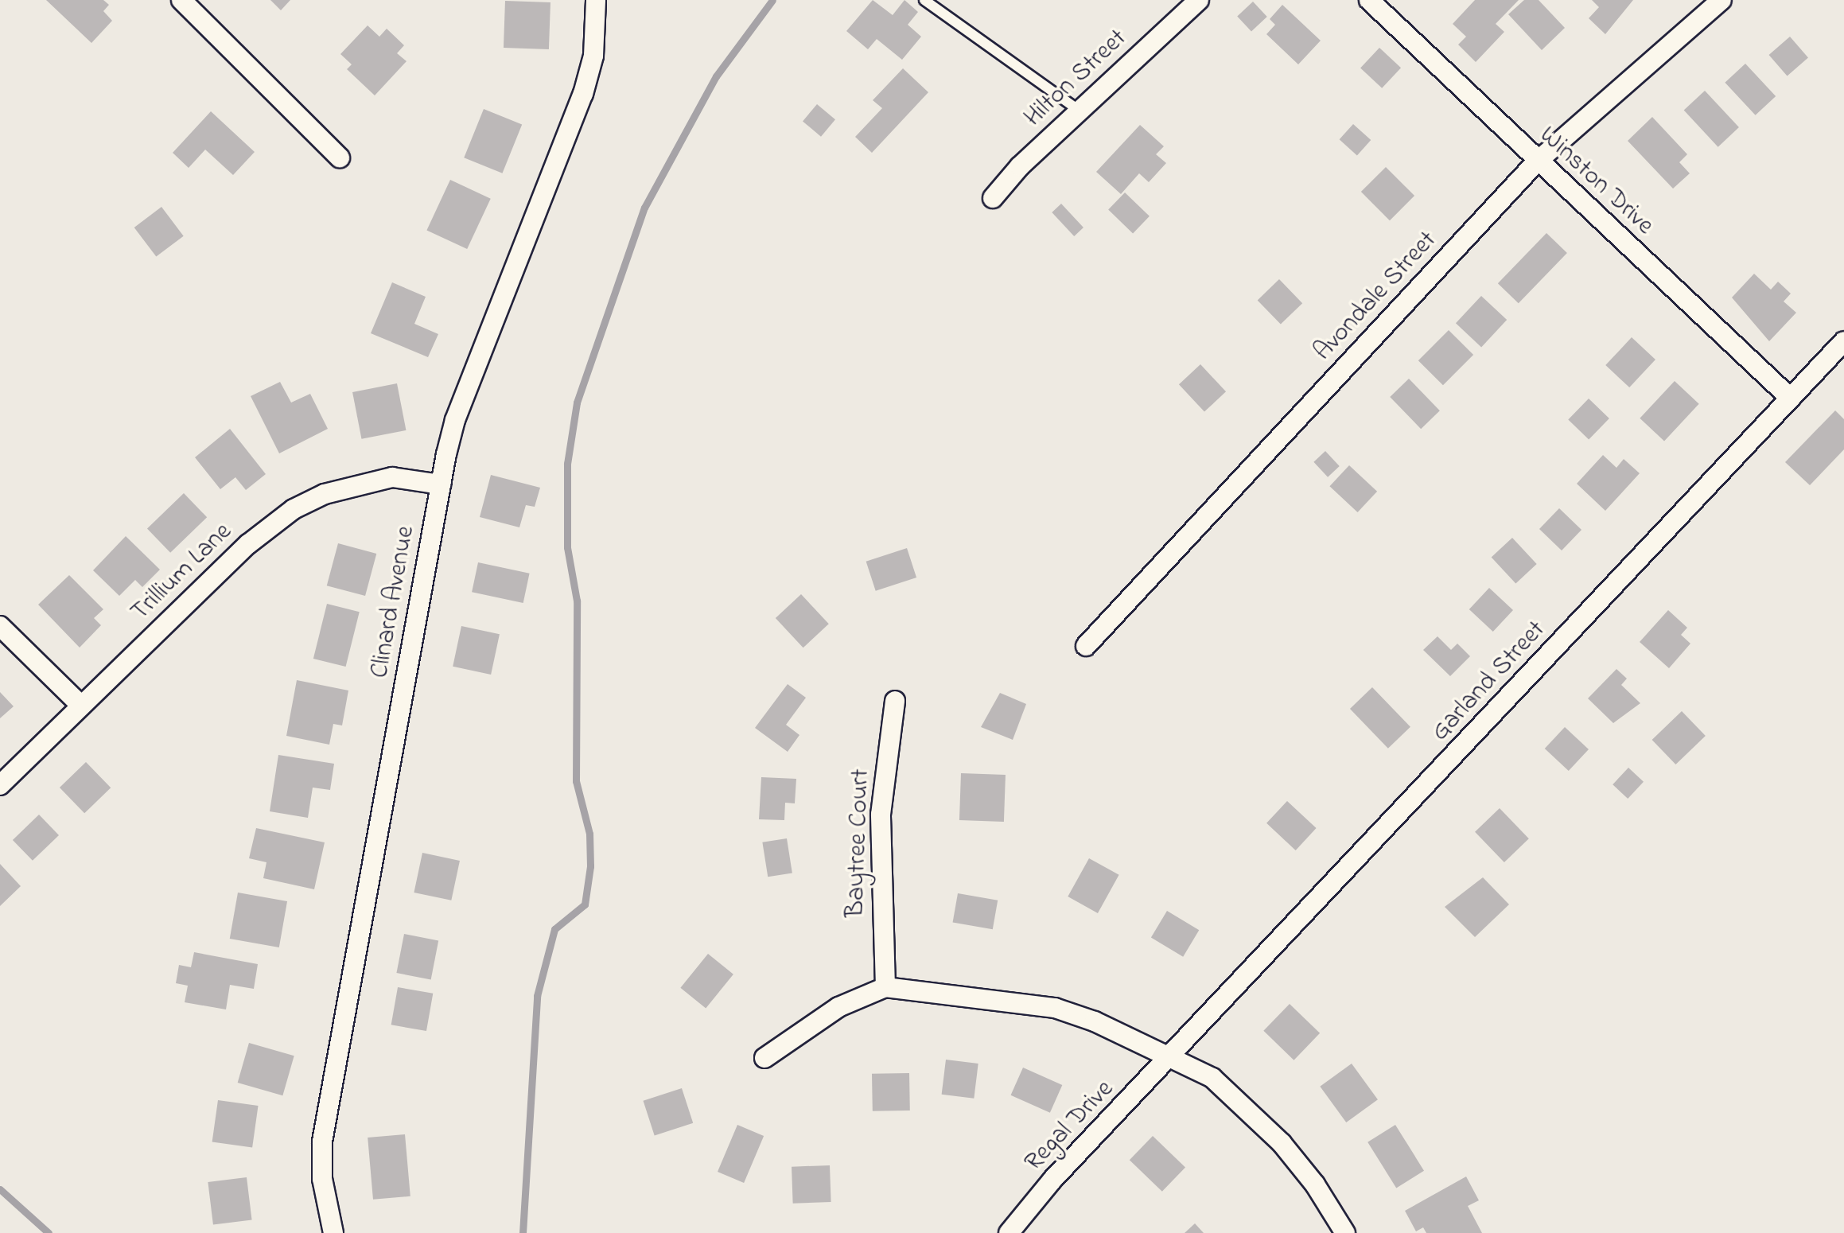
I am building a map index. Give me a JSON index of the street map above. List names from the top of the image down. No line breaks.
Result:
{"streets":{"street":["Hilton Street","Winston Drive","Avondale Street","Trillium Lane","Clinard Avenue","Garland Street","Baytree Court","Regal Drive"]},"crossings":[["Winston Drive","Avondale Street"],["Winston Drive","Garland Street"],["Trillium Lane","Clinard Avenue"],["Garland Street","Regal Drive"]]}
